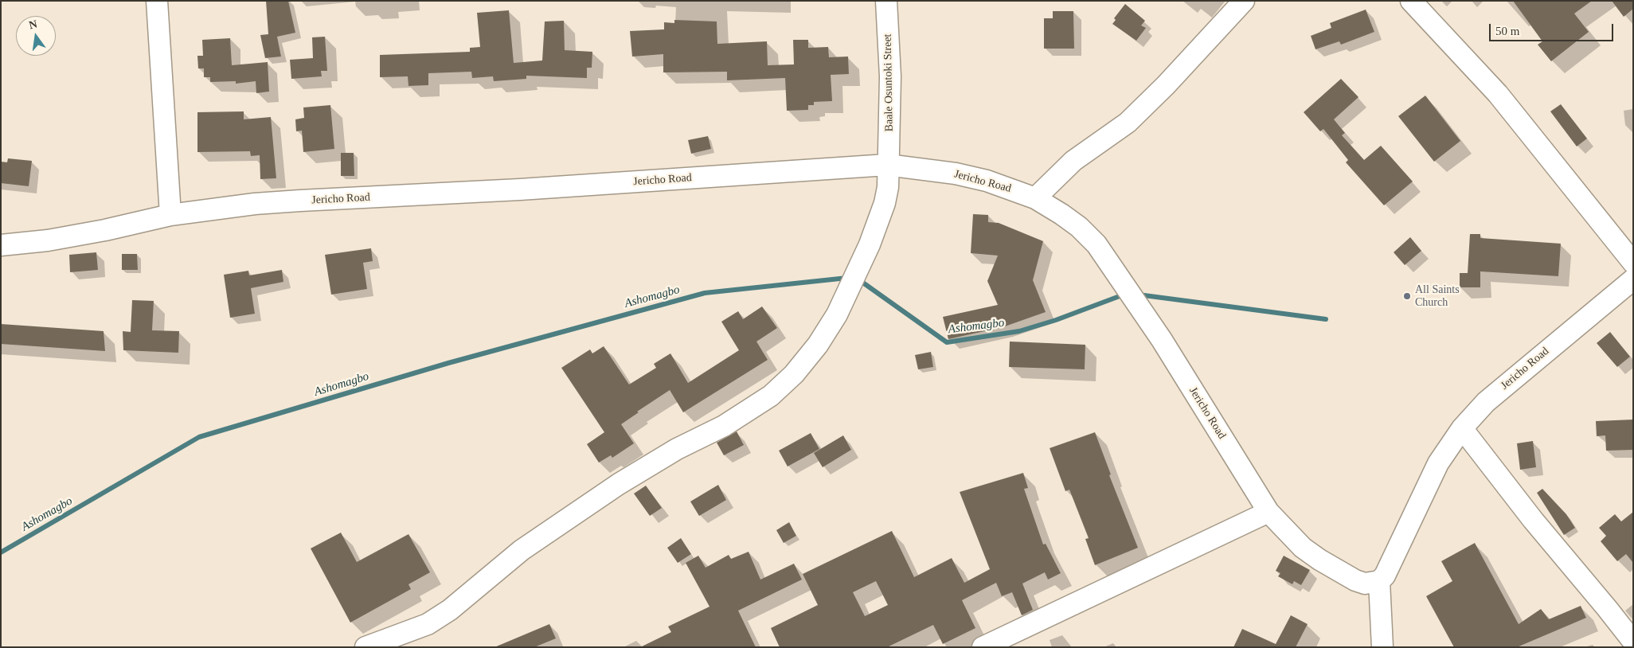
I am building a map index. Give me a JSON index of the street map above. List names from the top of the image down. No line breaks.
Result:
{"streets":{"street":["Baale Osuntoki Street","Jericho Road"]},"crossings":[["Baale Osuntoki Street","Jericho Road"]],"water":["Ashomagbo"],"places":["All Saints Church"],"scale_bar":"50 m","north":"top"}
